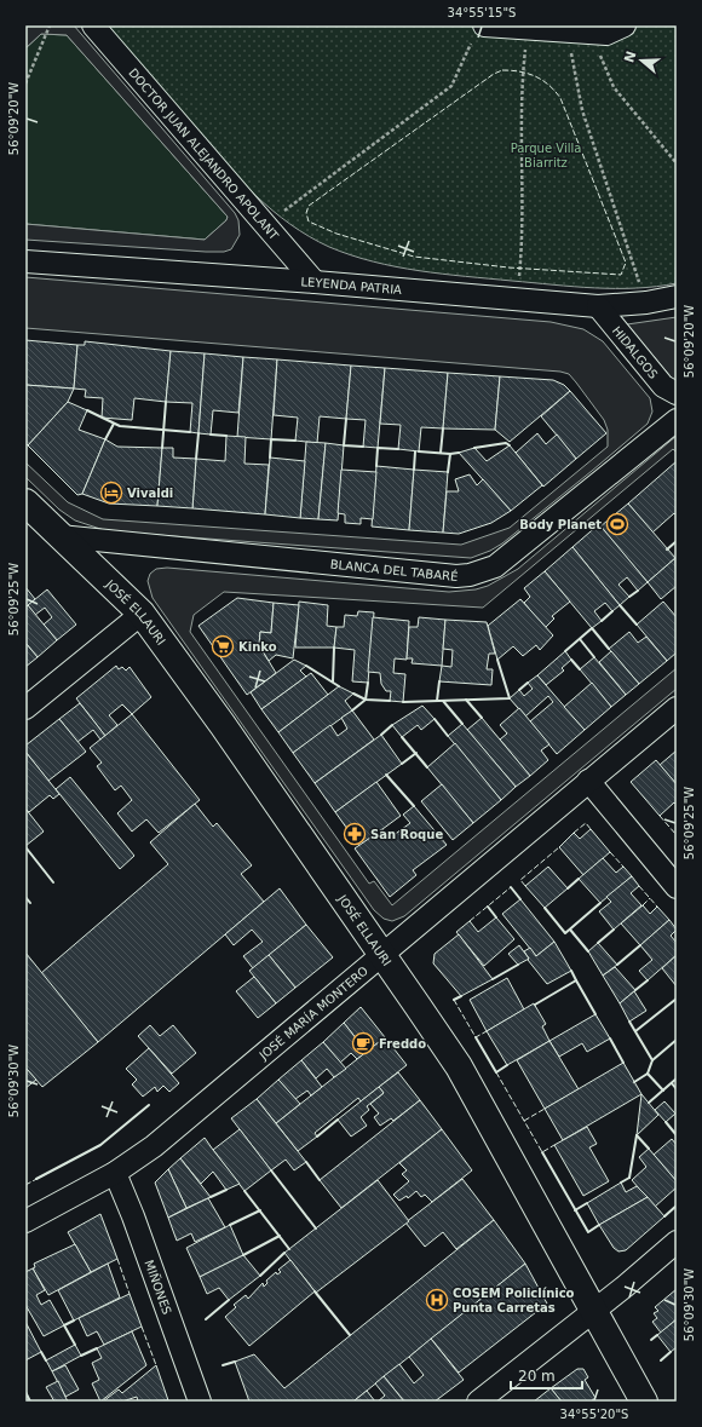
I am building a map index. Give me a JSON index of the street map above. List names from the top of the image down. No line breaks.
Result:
{"streets":{"street":["DOCTOR JUAN ALEJANDRO APOLANT","LEYENDA PATRIA","HIDALGOS","BLANCA DEL TABARÉ","JOSÉ ELLAURI","JOSÉ MARÍA MONTERO","MIÑONES"]},"crossings":[["DOCTOR JUAN ALEJANDRO APOLANT","LEYENDA PATRIA"],["LEYENDA PATRIA","HIDALGOS"],["BLANCA DEL TABARÉ","JOSÉ ELLAURI"],["JOSÉ ELLAURI","JOSÉ MARÍA MONTERO"],["JOSÉ MARÍA MONTERO","MIÑONES"]],"parks":["Parque Villa Biarritz"],"places":{"hotel":["Vivaldi"],"sports":["Body Planet"],"supermarket":["Kinko"],"pharmacy":["San Roque"],"cafe":["Freddo"],"hospital":["COSEM Policlínico Punta Carretas"]},"scale_bar":"20 m","north":"left","coordinates":["34°55'15\"S","56°09'20\"W","56°09'25\"W","56°09'30\"W","34°55'20\"S"]}
